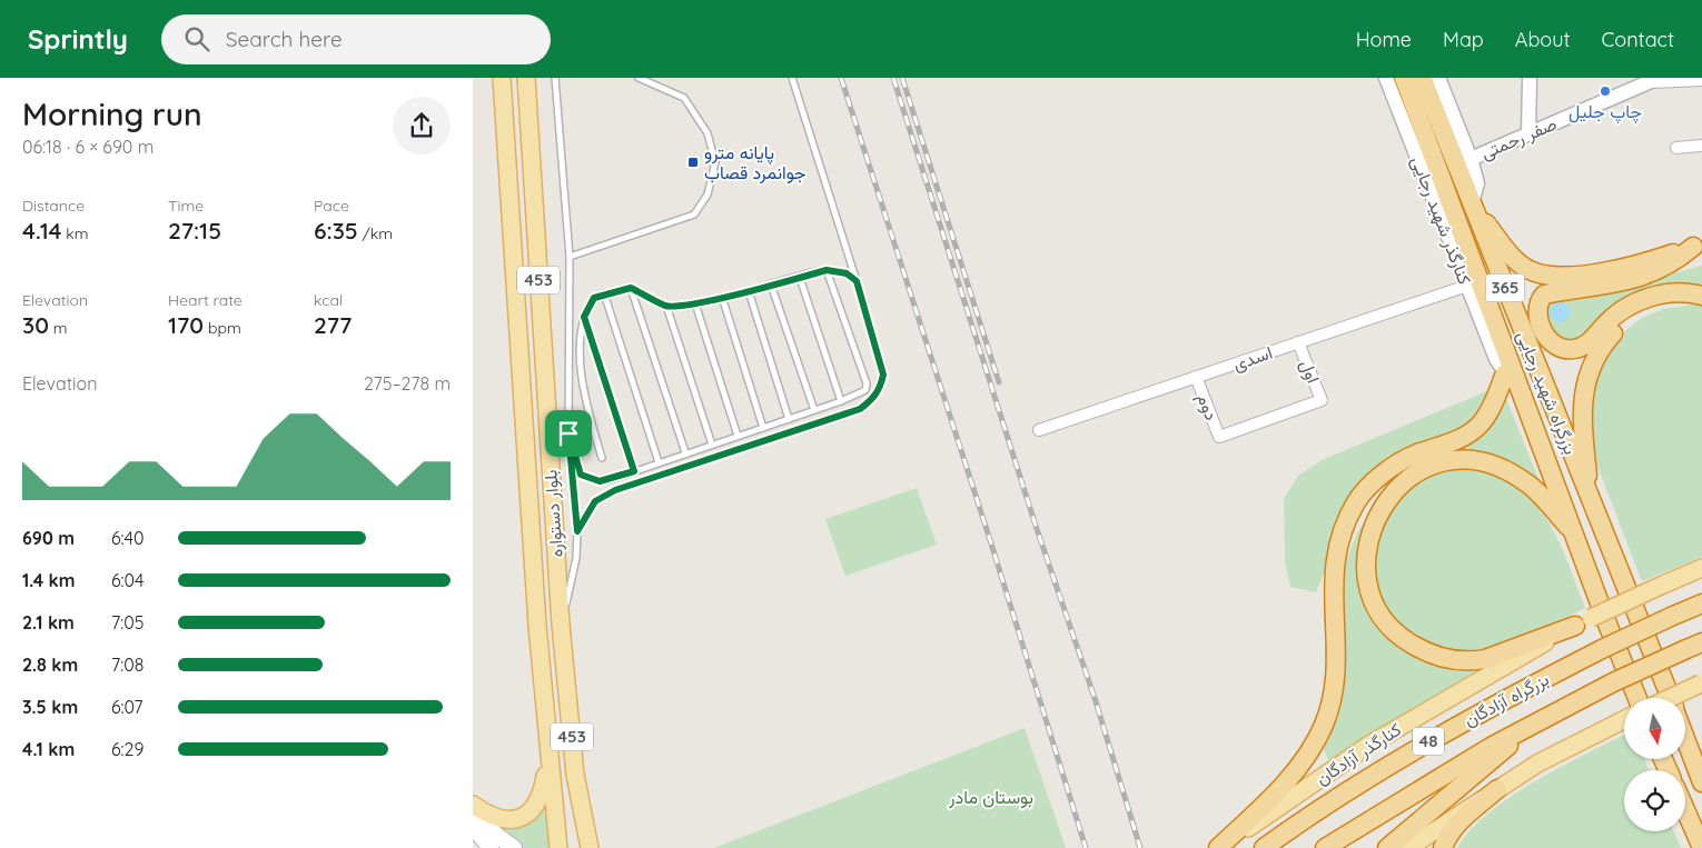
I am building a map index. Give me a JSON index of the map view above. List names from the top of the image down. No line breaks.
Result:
{"streets":{"highway":["365","بزرگراه شهید رجایی","بزرگراه آزادگان","48"],"main road":["453","بلوار دستواره","کنارگذر آزادگان"],"street":["صفر رحمتی","کنارگذر شهید رجایی","اسدی","اول","دوم"]},"crossings":[["صفر رحمتی","کنارگذر شهید رجایی"],["کنارگذر شهید رجایی","اسدی"],["کنارگذر شهید رجایی","بزرگراه شهید رجایی"],["اسدی","اول"],["اسدی","دوم"],["اول","دوم"]],"parks":["بوستان مادر"],"places":{"other":["چاپ جلیل"],"transit":["پایانه مترو جوانمرد قصاب"]},"north":"bottom","page":{"header":"Sprintly","search":"Search here","nav":["Home","Map","About","Contact"],"heading":["Morning run","06:18 · 6 × 690 m"],"stats":[["Distance","4.14 km"],["Time","27:15"],["Pace","6:35 /km"],["Elevation","30 m"],["Heart rate","170 bpm"],["kcal","277"]],"chart":["Elevation","275–278 m"],"list":[{"name":"690 m","note":"6:40"},{"name":"1.4 km","note":"6:04"},{"name":"2.1 km","note":"7:05"},{"name":"2.8 km","note":"7:08"},{"name":"3.5 km","note":"6:07"},{"name":"4.1 km","note":"6:29"}]}}
